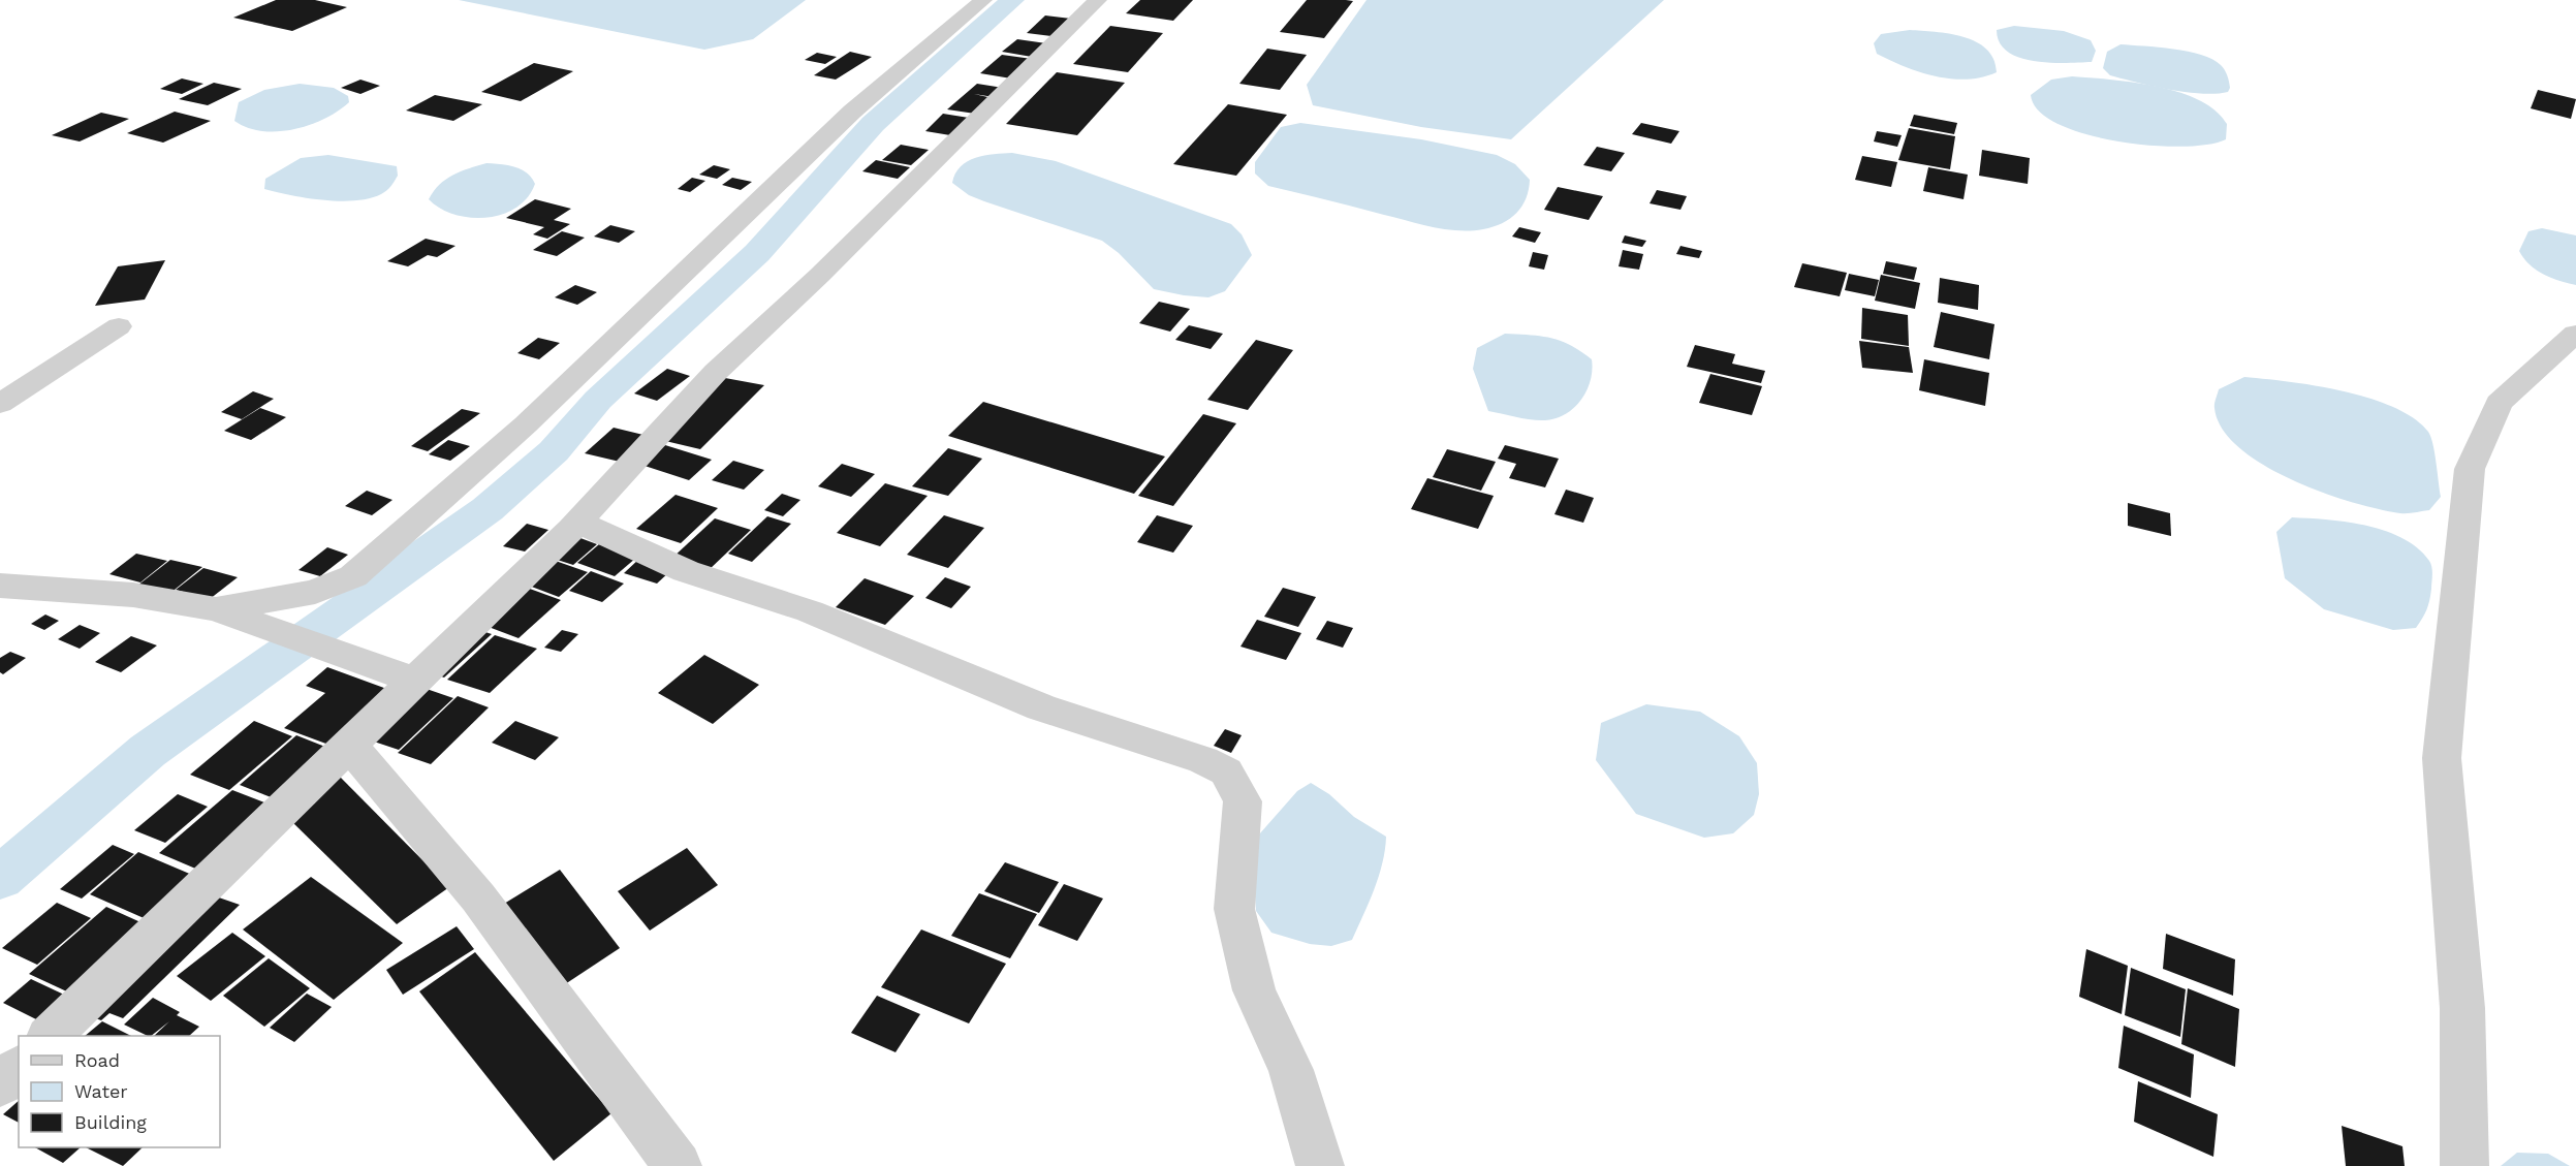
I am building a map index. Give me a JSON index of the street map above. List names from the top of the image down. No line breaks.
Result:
{"legend":["Road","Water","Building"]}
